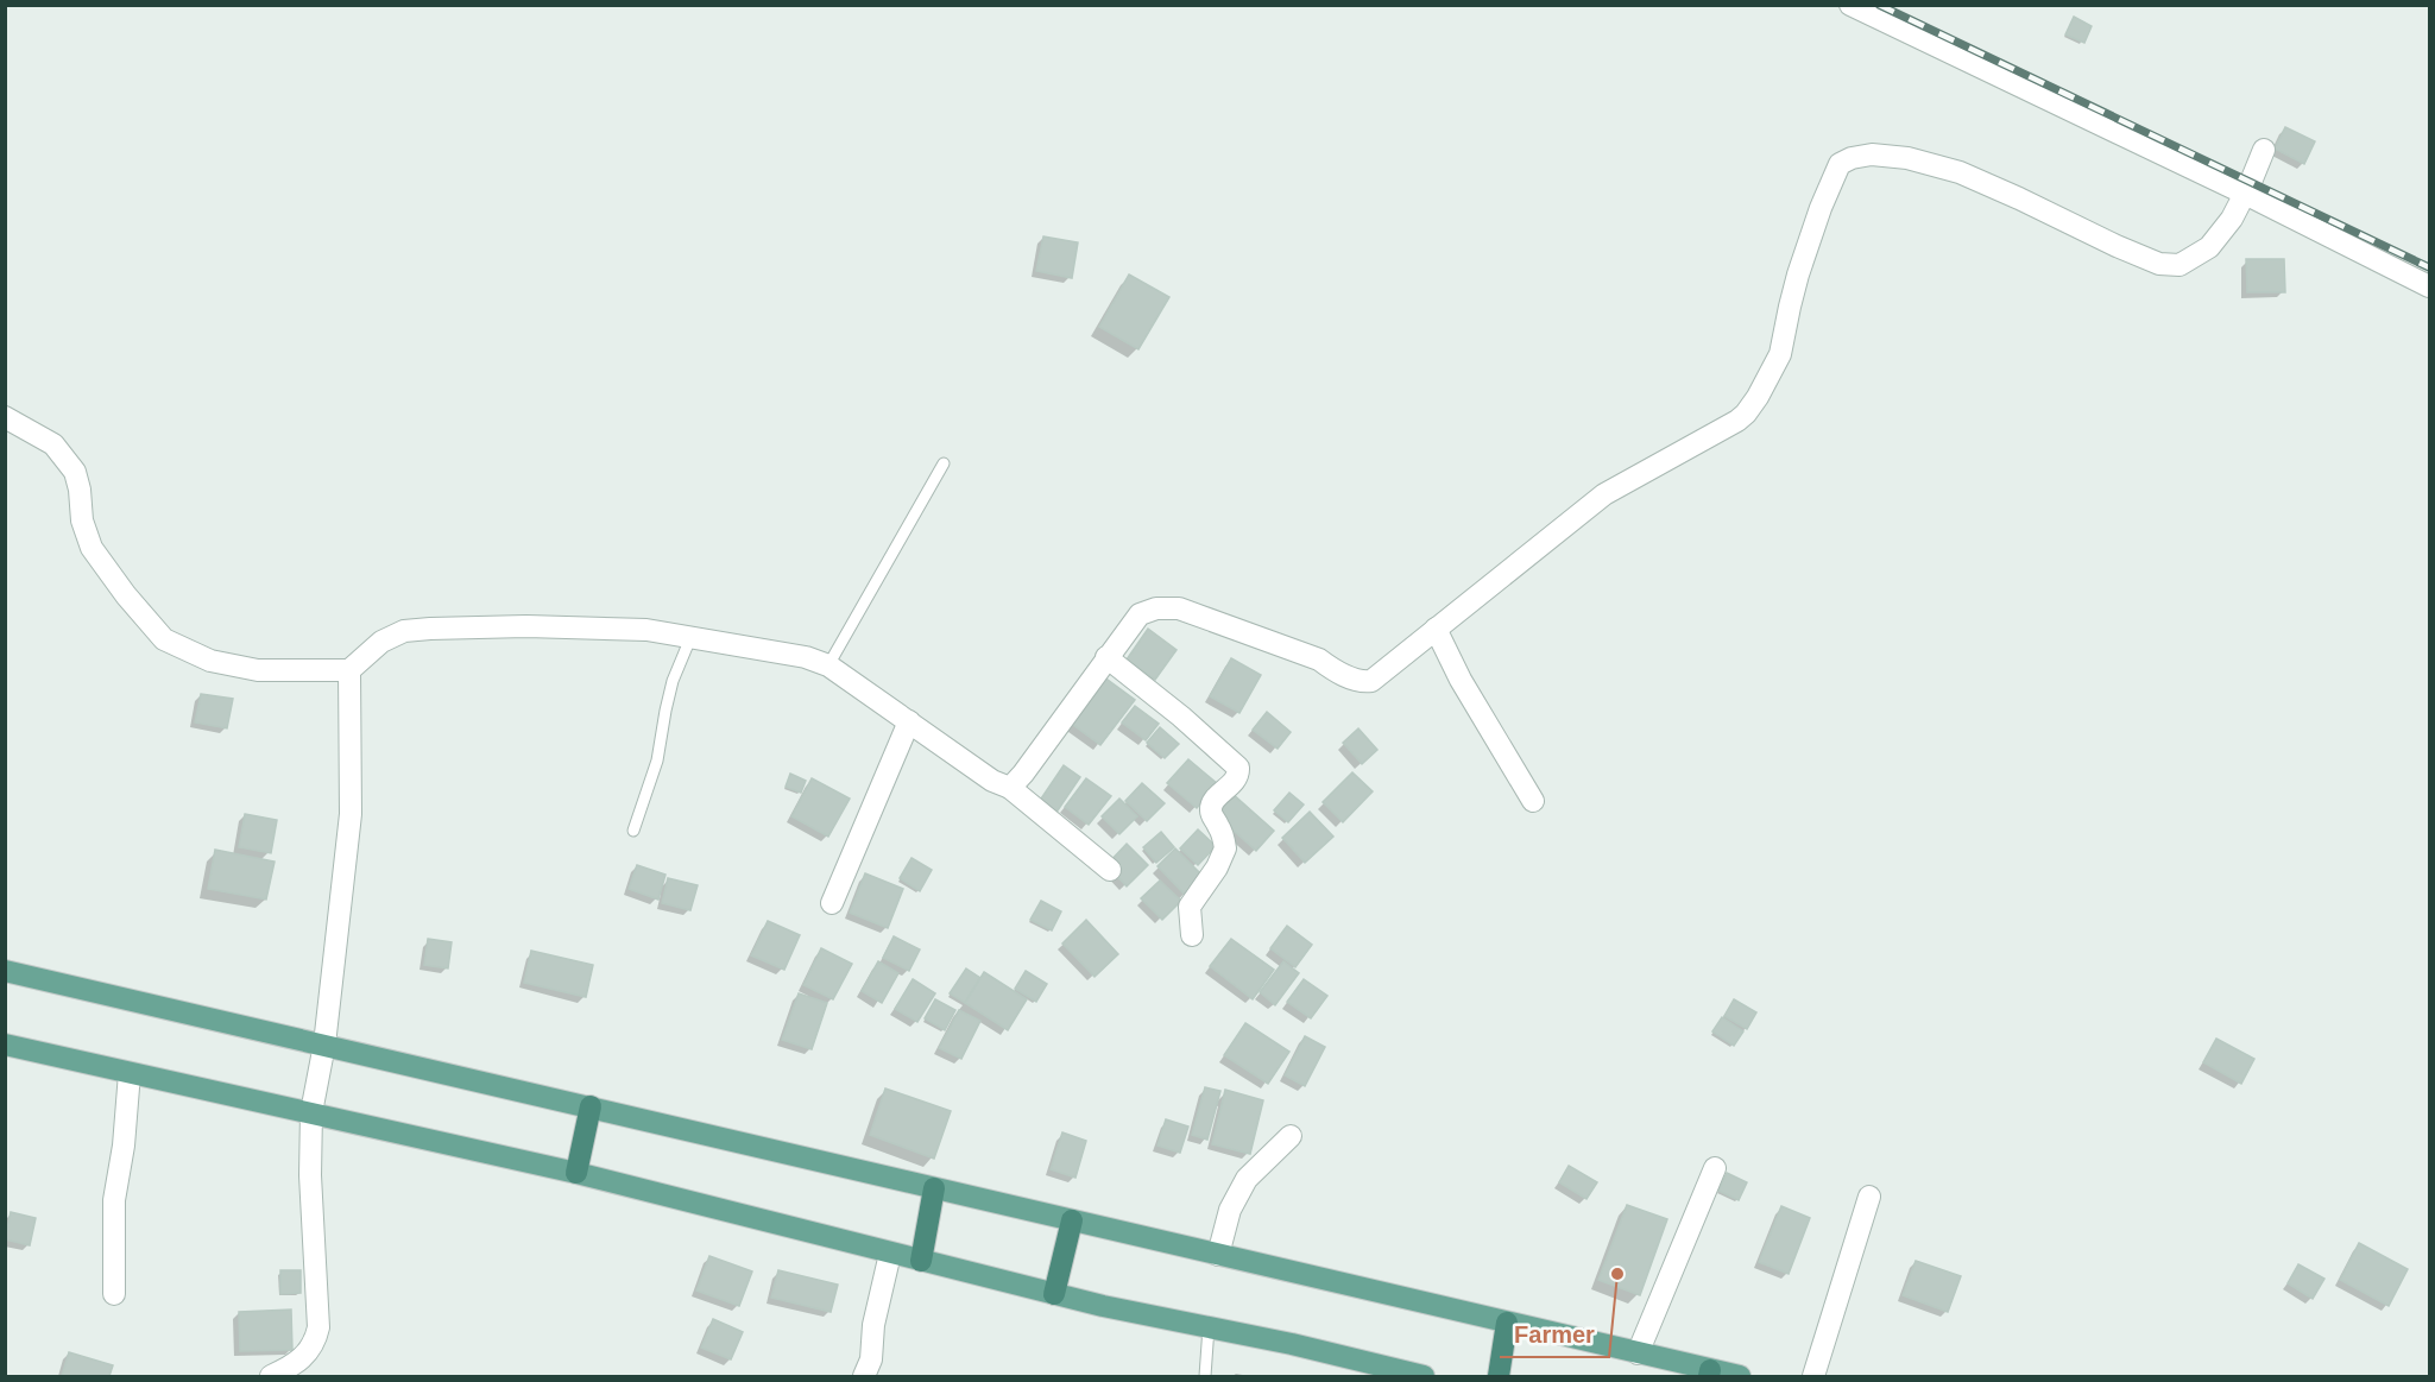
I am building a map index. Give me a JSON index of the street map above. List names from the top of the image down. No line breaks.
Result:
{"places":["Farmer"]}
